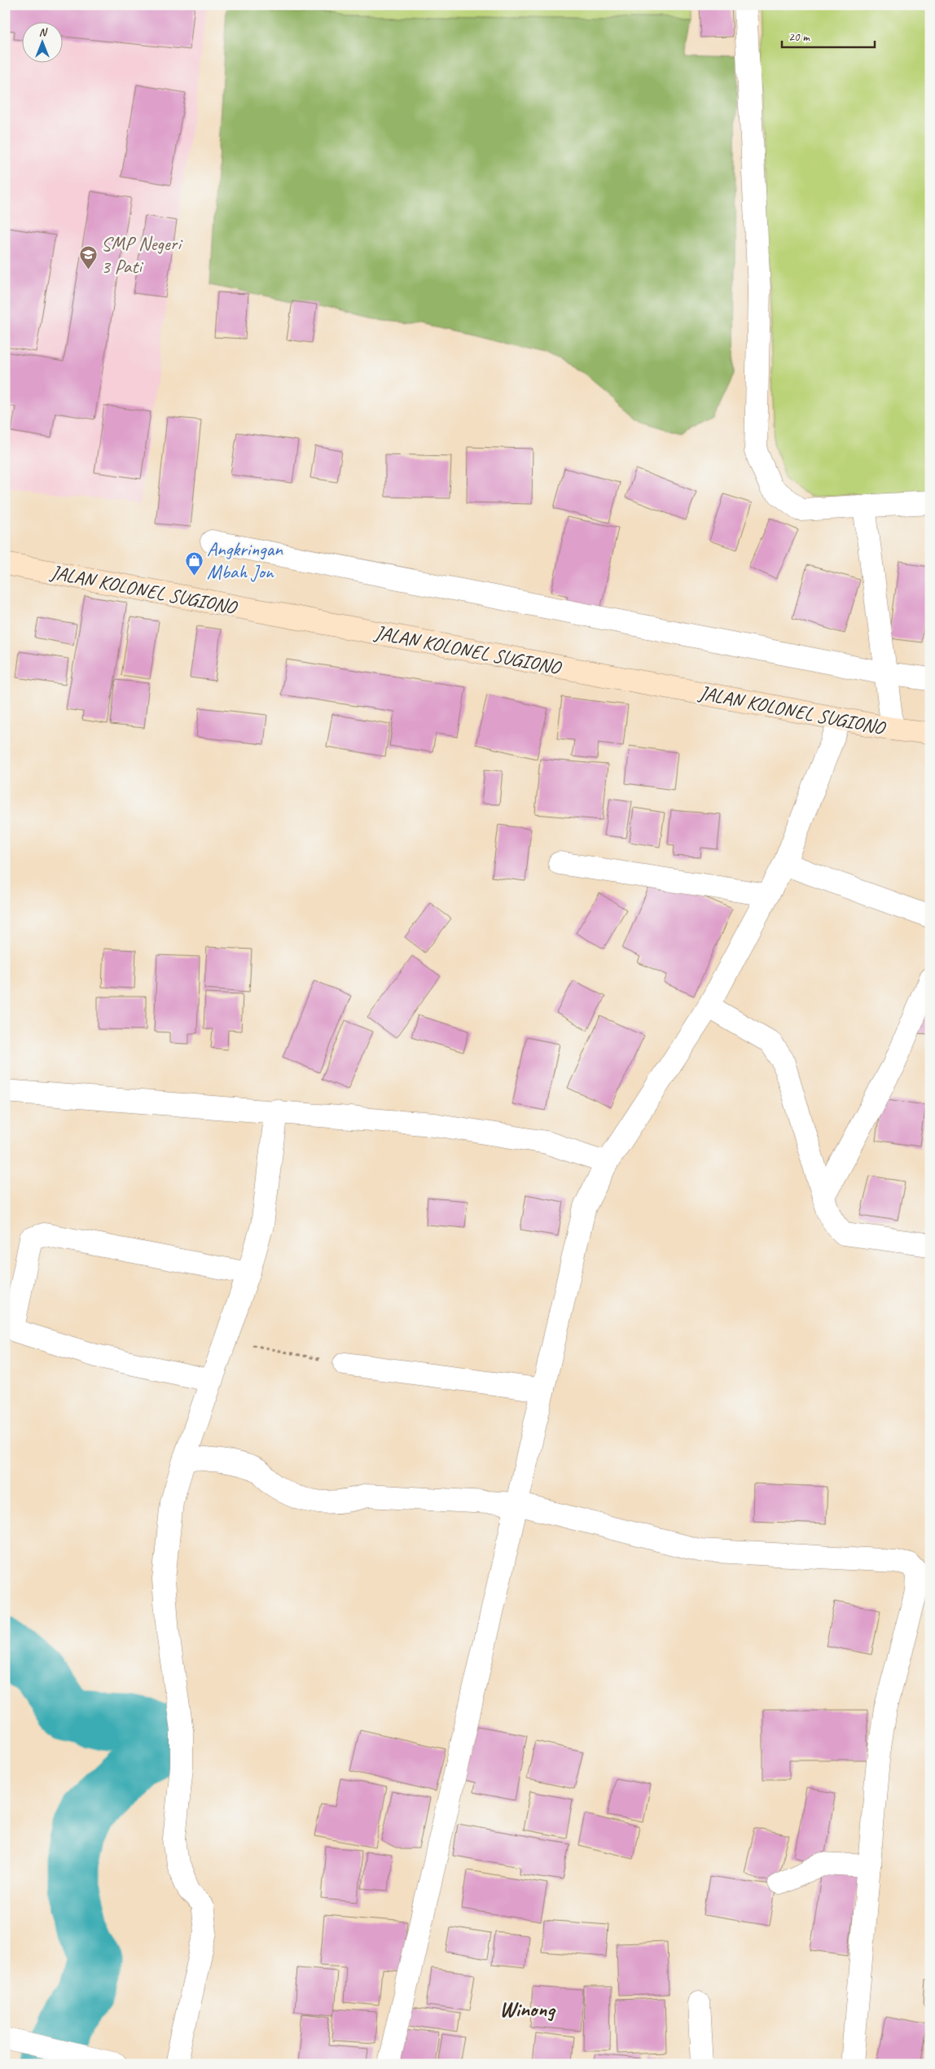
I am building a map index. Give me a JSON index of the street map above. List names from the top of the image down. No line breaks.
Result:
{"streets":{"main road":["JALAN KOLONEL SUGIONO"]},"districts":["Winong"],"places":{"school or university":["SMP Negeri 3 Pati"],"shop":["Angkringan Mbah Jon"]},"scale_bar":"20 m","north":"top"}
